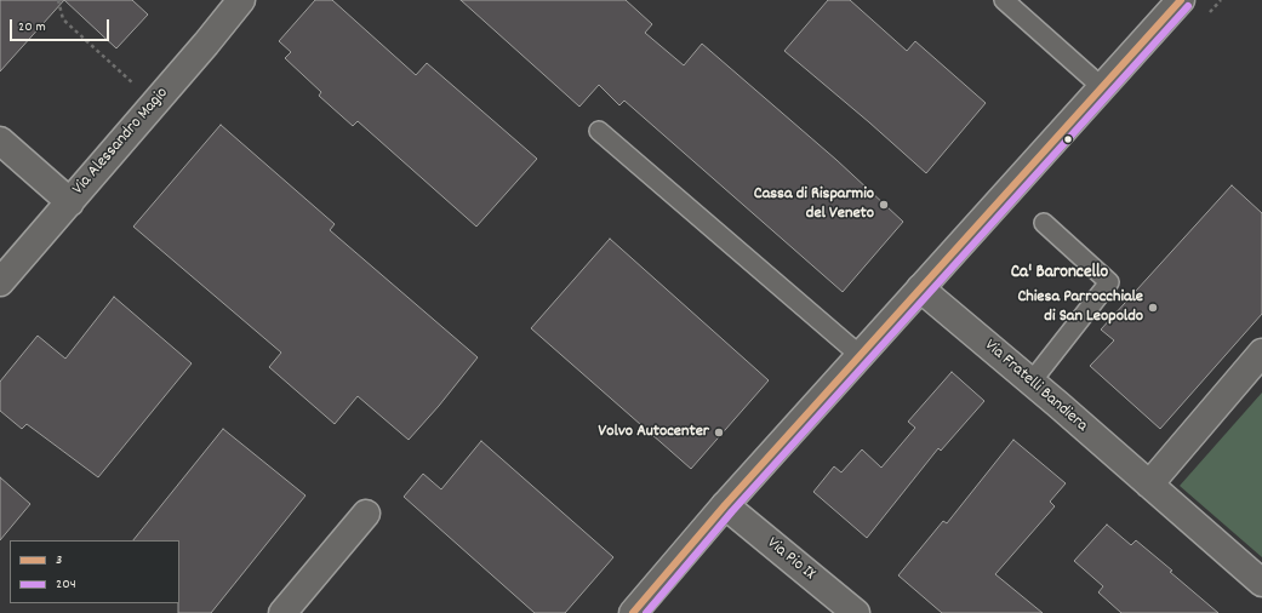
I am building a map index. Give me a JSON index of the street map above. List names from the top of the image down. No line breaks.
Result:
{"streets":{"street":["Via Alessandro Magio","Via Fratelli Bandiera","Via Pio IX"]},"districts":["Ca' Baroncello"],"places":["Cassa di Risparmio del Veneto","Chiesa Parrocchiale di San Leopoldo","Volvo Autocenter"],"lines":["transit line 3","transit line 204"],"legend":["3","204"],"scale_bar":"20 m"}
